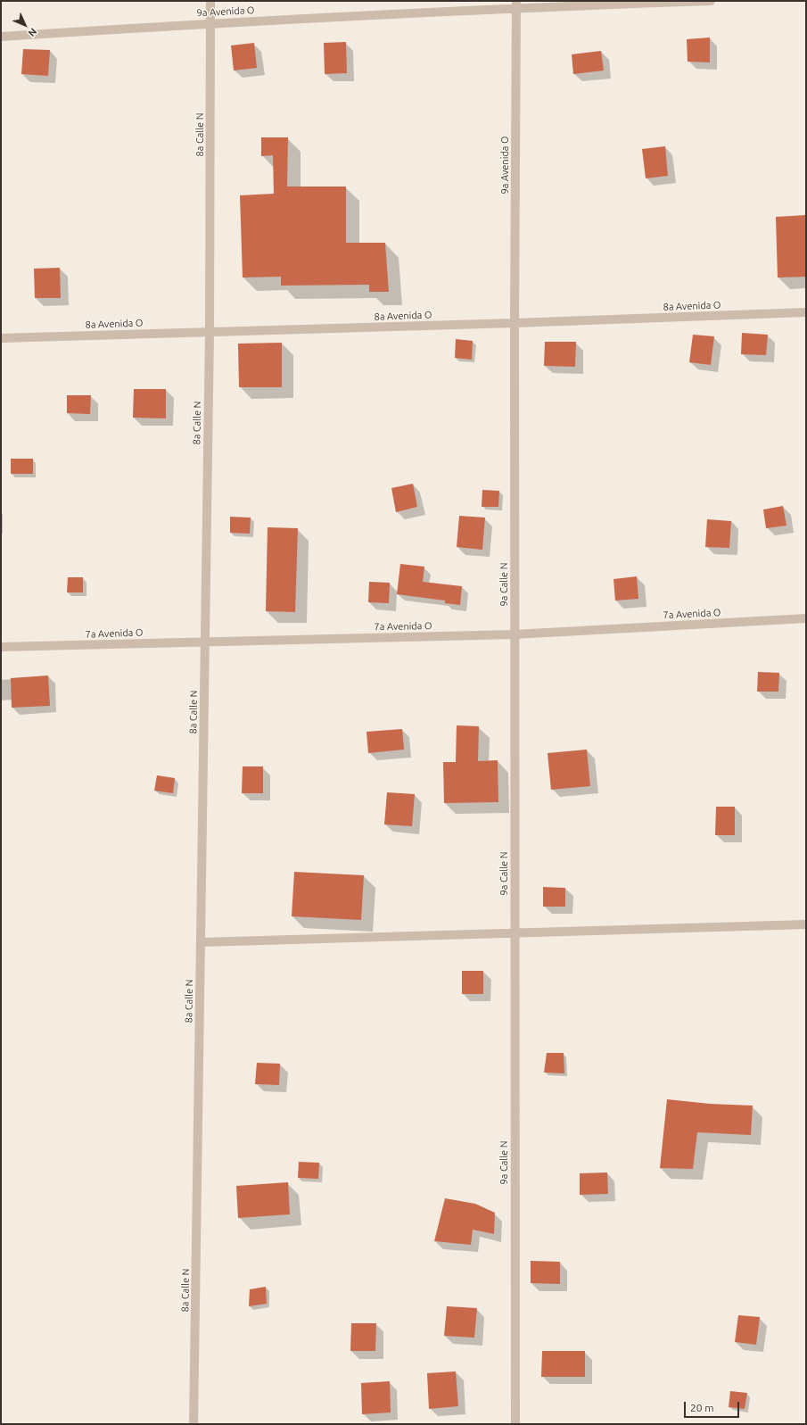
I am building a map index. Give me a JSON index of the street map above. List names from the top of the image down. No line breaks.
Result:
{"streets":{"street":["9a Avenida O","8a Calle N","8a Avenida O","9a Calle N","7a Avenida O"]},"crossings":[["9a Avenida O","8a Calle N"],["9a Avenida O","8a Avenida O"],["9a Avenida O","9a Calle N"],["8a Calle N","8a Avenida O"],["8a Calle N","7a Avenida O"],["8a Avenida O","9a Calle N"],["9a Calle N","7a Avenida O"]],"scale_bar":"20 m","north":"bottom right"}
